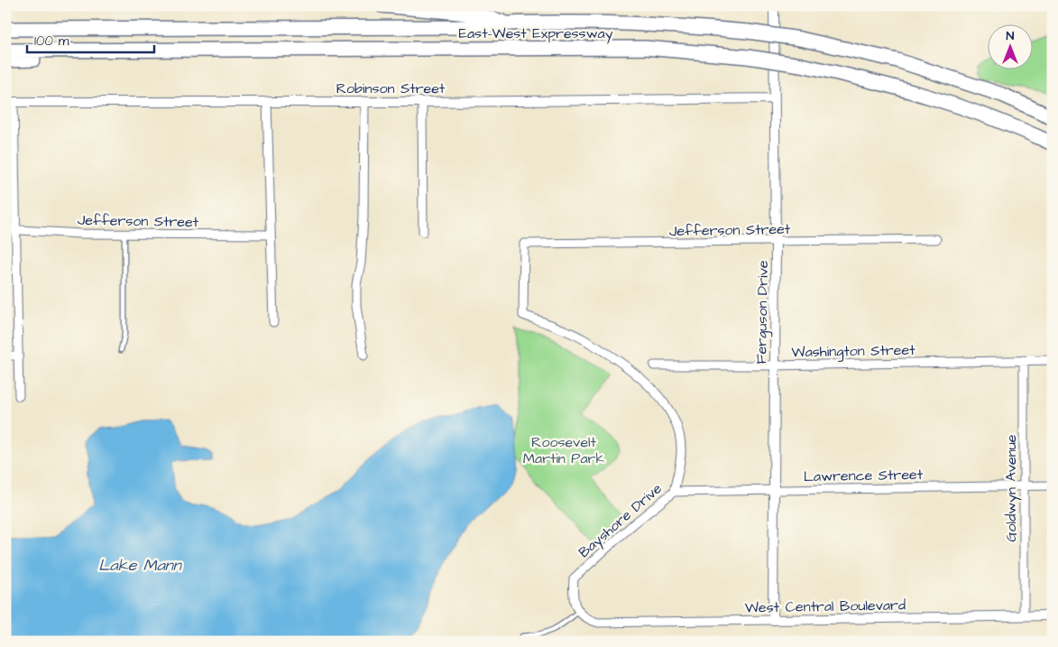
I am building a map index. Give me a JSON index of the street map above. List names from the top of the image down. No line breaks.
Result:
{"streets":{"highway":["East-West Expressway"],"street":["Robinson Street","Jefferson Street","Ferguson Drive","Washington Street","Lawrence Street","Goldwyn Avenue","Bayshore Drive","West Central Boulevard"]},"crossings":[["Robinson Street","Ferguson Drive"],["Jefferson Street","Ferguson Drive"],["Jefferson Street","Bayshore Drive"],["Ferguson Drive","Washington Street"],["Ferguson Drive","Lawrence Street"],["Ferguson Drive","West Central Boulevard"],["Washington Street","Goldwyn Avenue"],["Lawrence Street","Goldwyn Avenue"],["Lawrence Street","Bayshore Drive"],["Goldwyn Avenue","West Central Boulevard"],["Bayshore Drive","West Central Boulevard"]],"water":["Lake Mann"],"parks":["Roosevelt Martin Park"],"scale_bar":"100 m","north":"top"}
